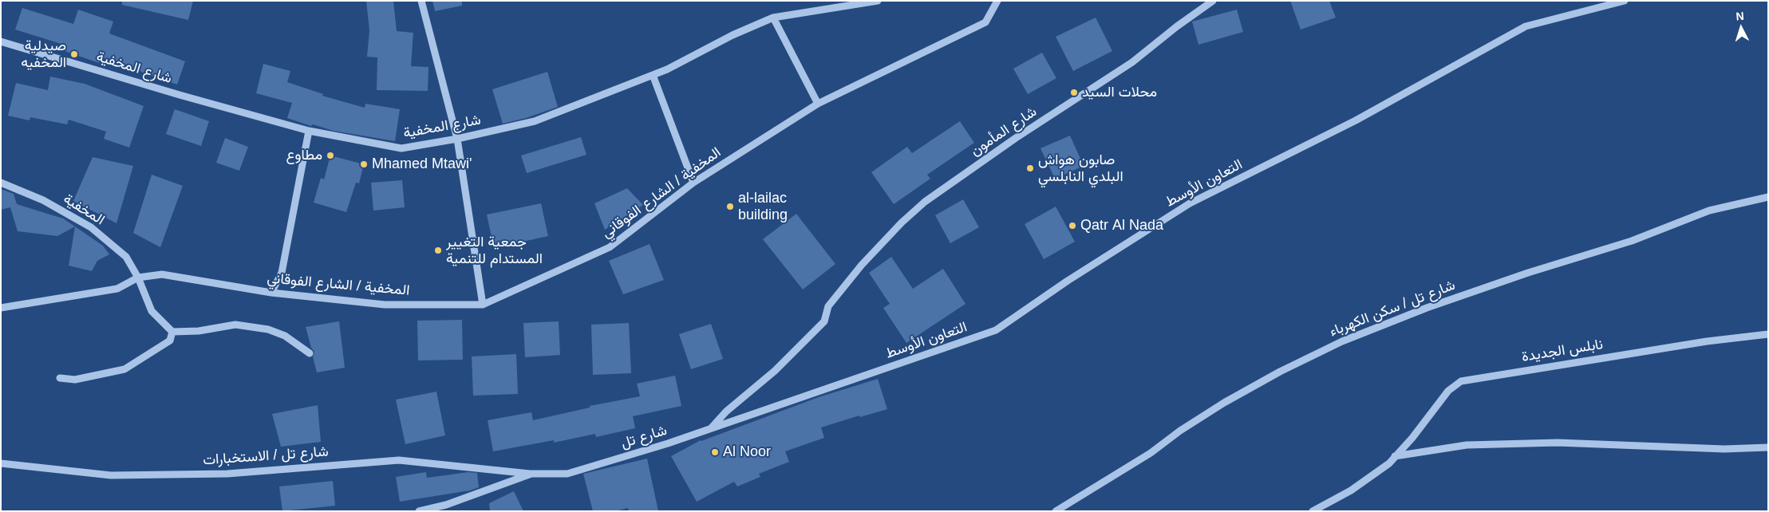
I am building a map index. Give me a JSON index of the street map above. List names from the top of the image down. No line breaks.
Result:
{"streets":{"street":["شارع المخفية","شارع المأمون","التعاون الأوسط","المخفية / الشارع الفوقاني","المخفية","شارع تل / سكن الكهرباء","نابلس الجديدة","شارع تل","شارع تل / الاستخبارات"]},"crossings":[["شارع المأمون","شارع تل"],["التعاون الأوسط","شارع تل"],["المخفية / الشارع الفوقاني","المخفية"],["شارع تل","شارع تل / الاستخبارات"]],"places":["صيدلية المخفيه","محلات السيد","مطاوع","Mhamed Mtawi'","صابون هواش البلدي النابلسي","al-lailac building","Qatr Al Nada","جمعية التغيير المستدام للتنمية","Al Noor"],"north":"top"}
